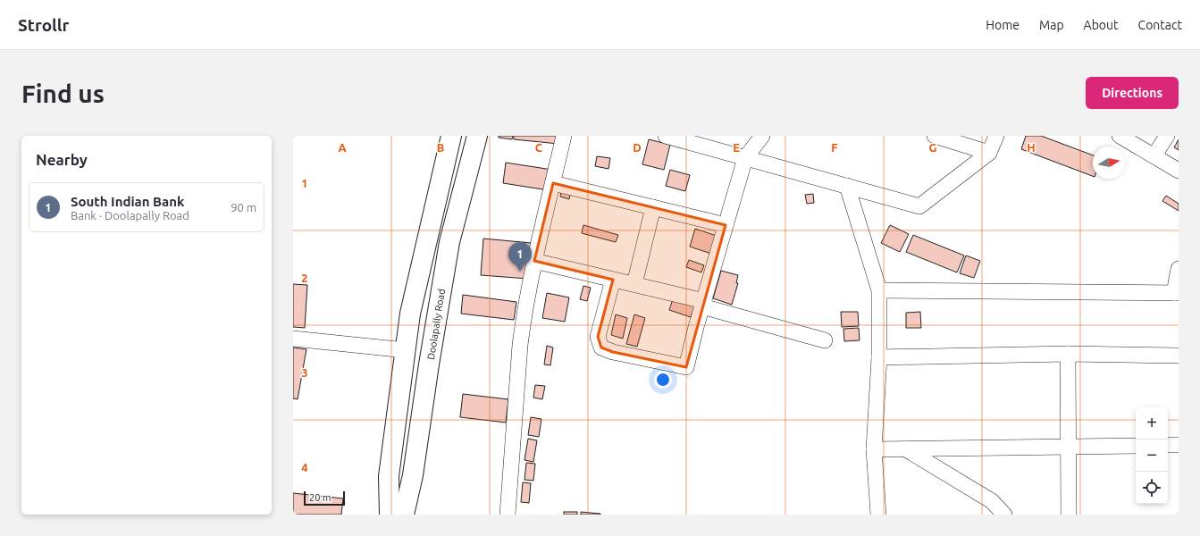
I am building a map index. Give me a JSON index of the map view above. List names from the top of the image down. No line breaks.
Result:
{"streets":{"main road":["Doolapally Road"]},"scale_bar":"20 m","north":"right","page":{"header":"Strollr","nav":["Home","Map","About","Contact"],"buttons":"Directions","title":"Find us","heading":"Nearby","list":[{"mark":"1","name":"South Indian Bank","note":"Bank · Doolapally Road","value":"90 m"}],"pins":"1","map_buttons":["+","−"],"scale":"20 m"},"grid":{"columns":["A","B","C","D","E","F","G","H"],"rows":["1","2","3","4"]}}
